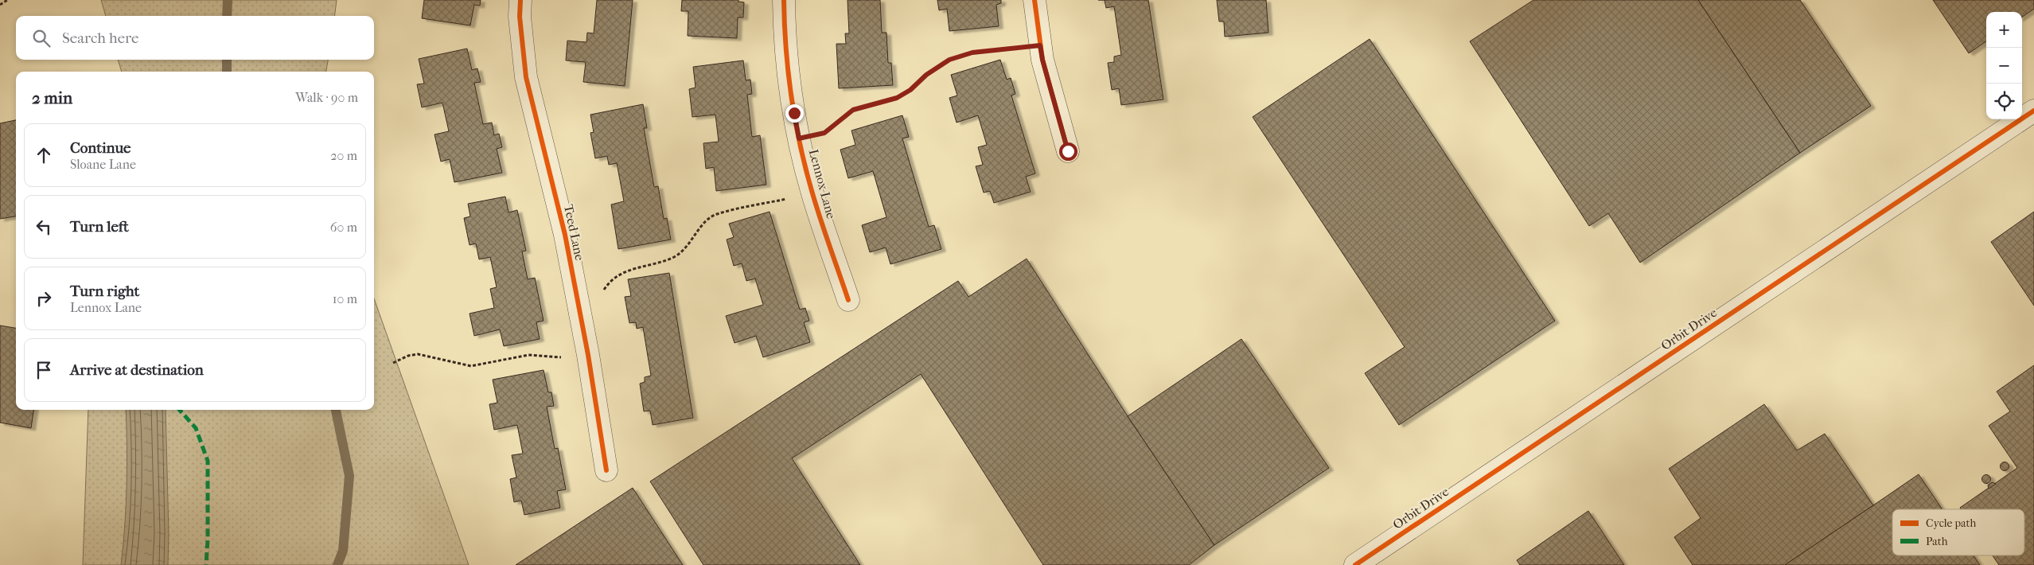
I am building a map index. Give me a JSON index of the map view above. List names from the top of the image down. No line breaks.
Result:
{"streets":{"street":["Lennox Lane","Teed Lane","Orbit Drive"]},"legend":["Cycle path","Path"],"page":{"map_buttons":["+","−"],"search":"Search here","heading":["2 min","Walk · 90 m"],"list":[["Continue","Sloane Lane","20 m"],["Turn left","60 m"],["Turn right","Lennox Lane","10 m"],"Arrive at destination"]}}
